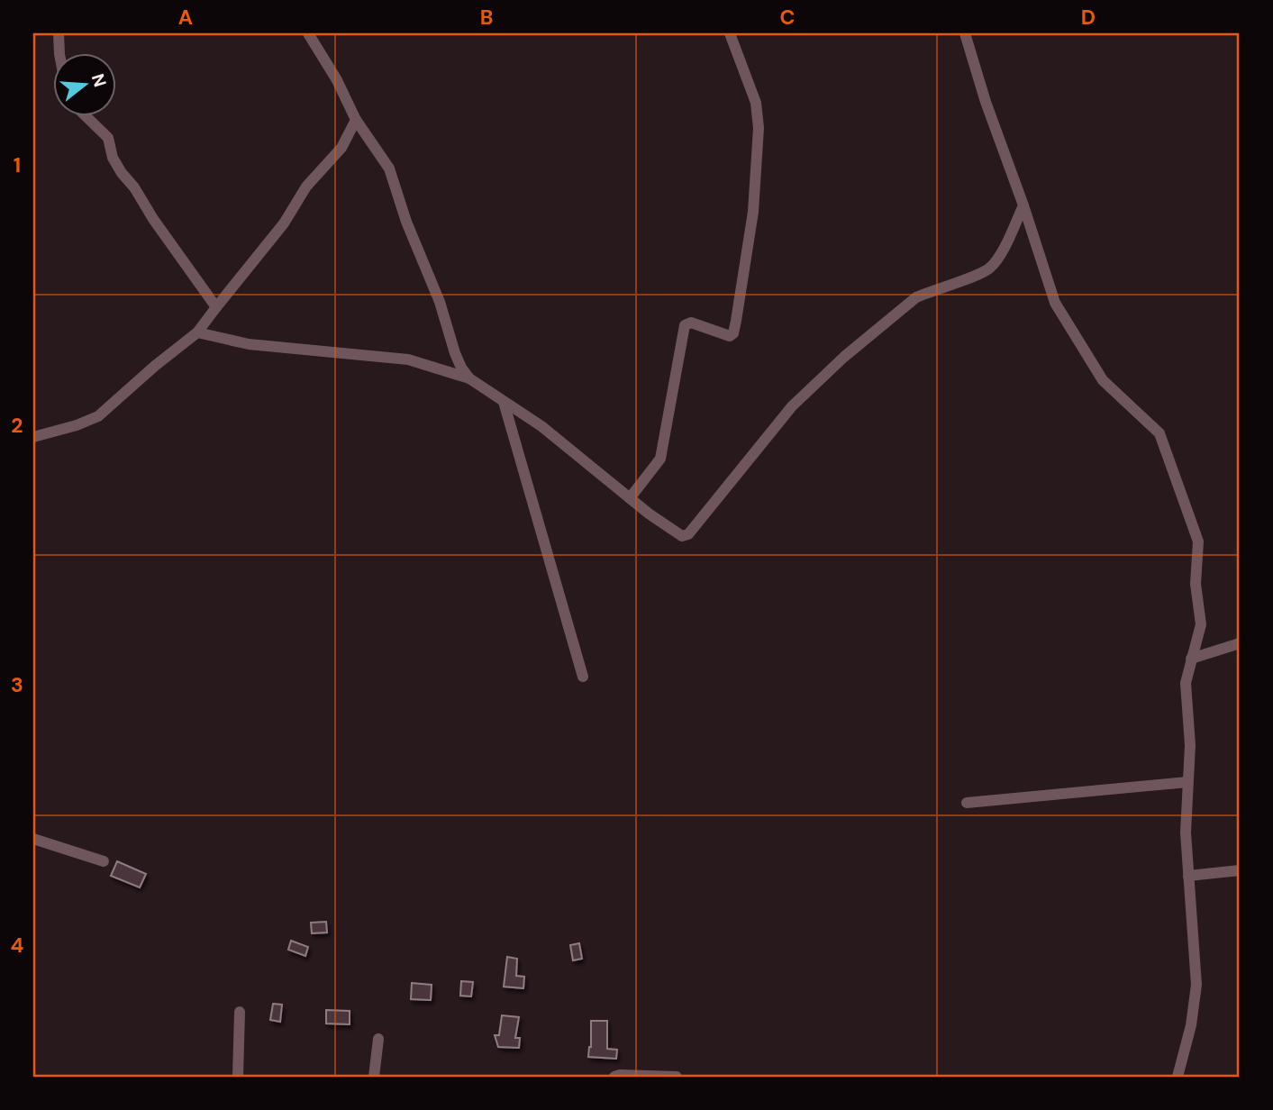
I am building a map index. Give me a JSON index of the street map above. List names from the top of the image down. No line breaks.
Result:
{"north":"right","grid":{"columns":["A","B","C","D"],"rows":["1","2","3","4"]}}
